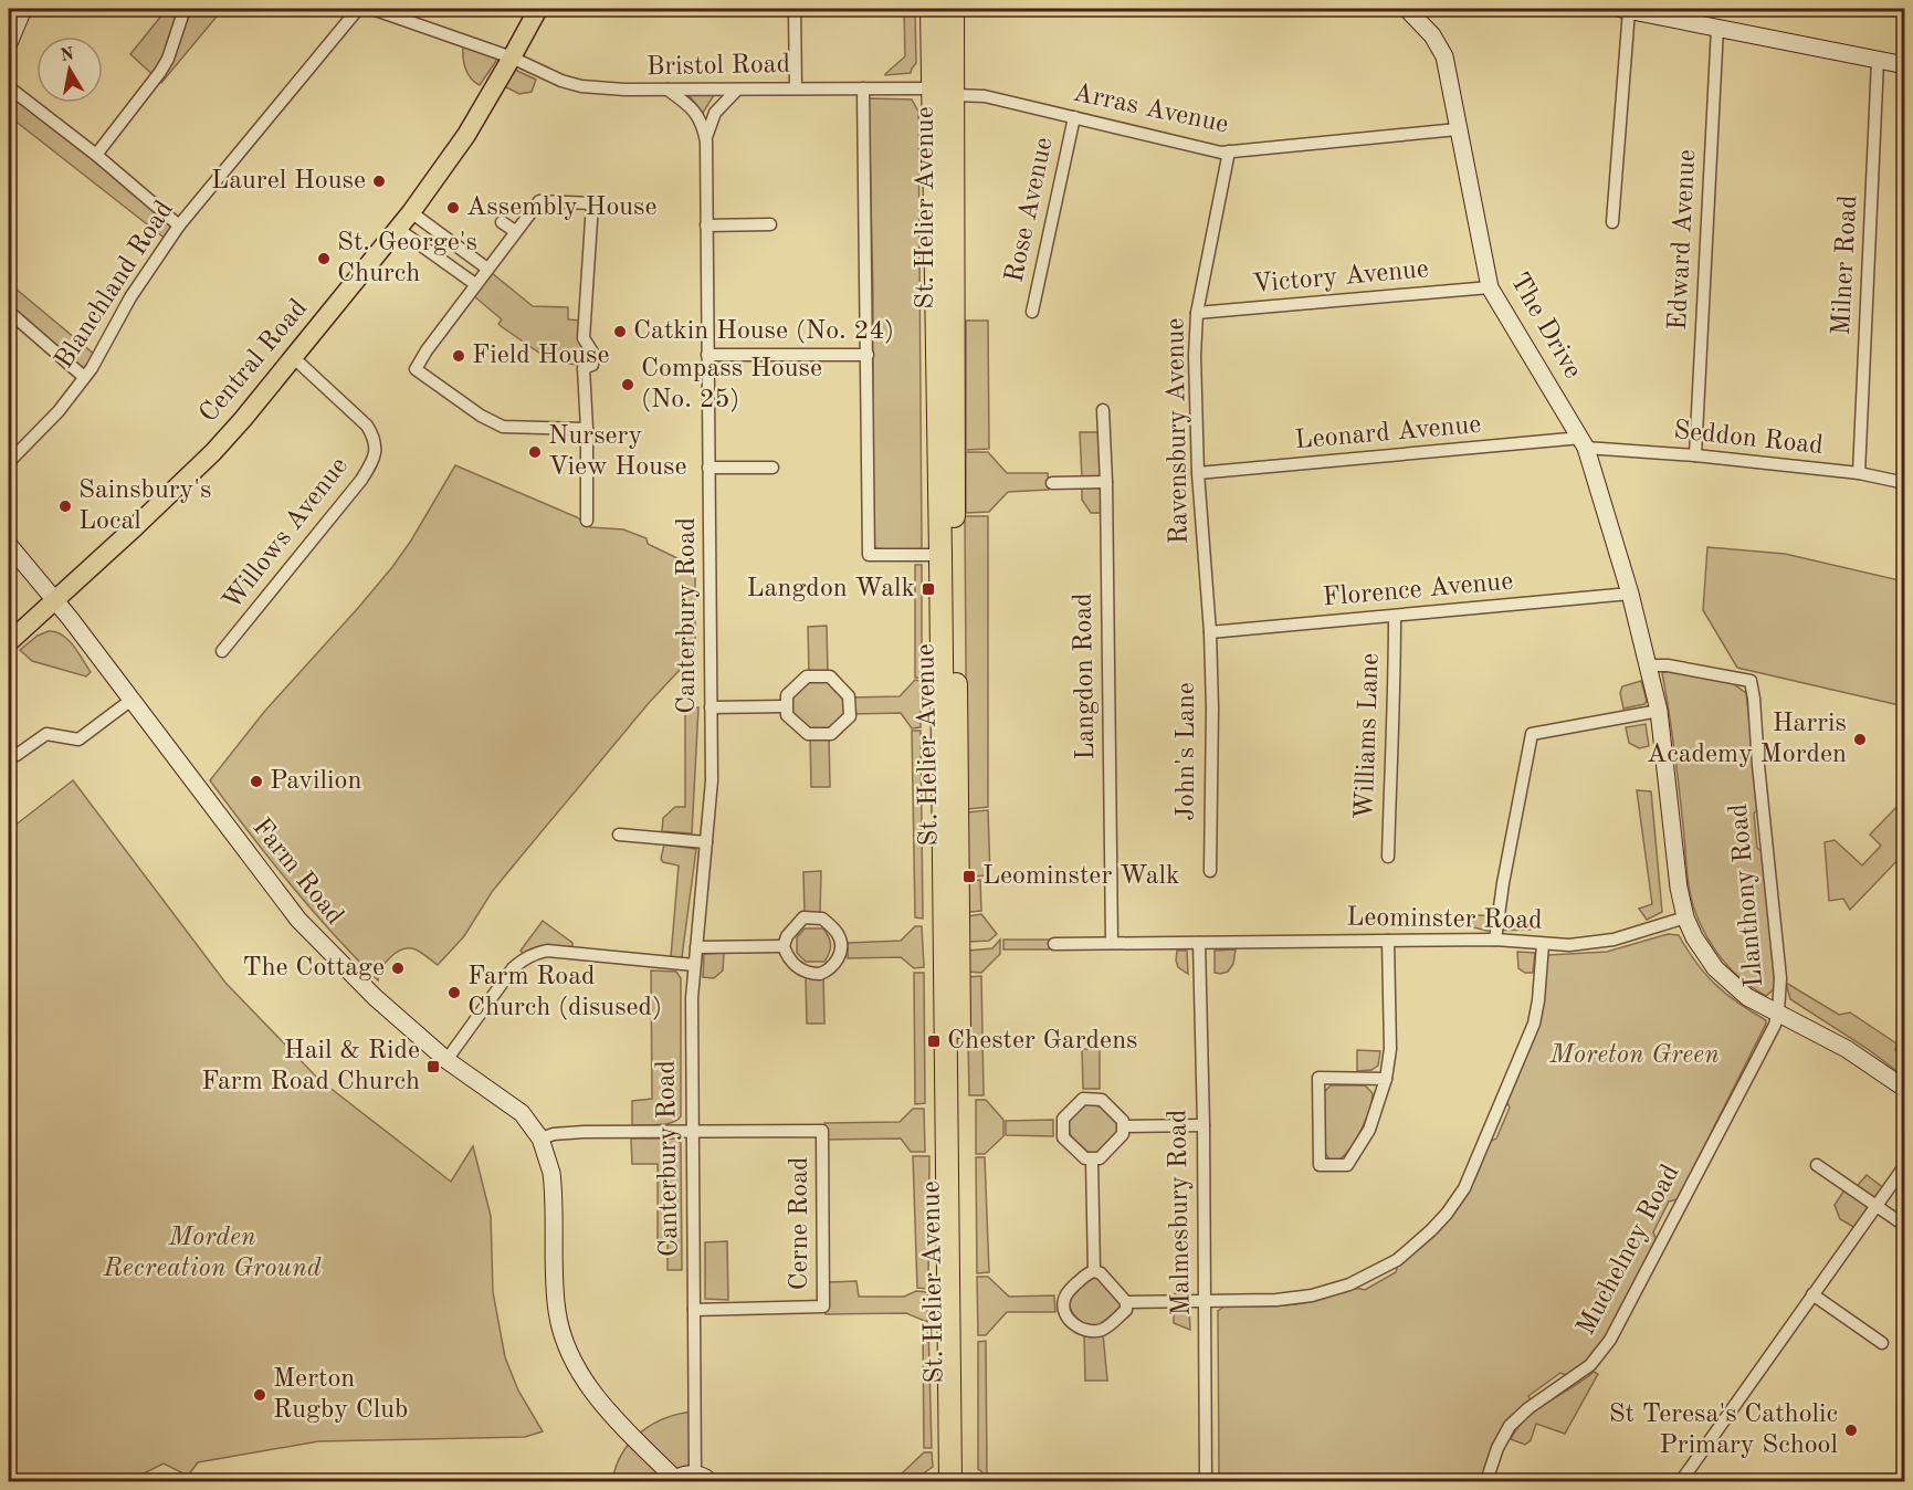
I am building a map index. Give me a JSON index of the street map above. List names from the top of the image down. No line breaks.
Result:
{"streets":{"highway":["St. Helier Avenue"],"main road":["Central Road"],"street":["Bristol Road","Arras Avenue","Rose Avenue","Edward Avenue","Milner Road","Victory Avenue","Blanchland Road","The Drive","Ravensbury Avenue","Leonard Avenue","Seddon Road","Willows Avenue","Florence Avenue","Canterbury Road","Langdon Road","Williams Lane","John's Lane","Farm Road","Llanthony Road","Leominster Road","Malmesbury Road","Cerne Road","Muchelney Road"]},"crossings":[["Bristol Road","St. Helier Avenue"],["Bristol Road","Central Road"],["Bristol Road","Canterbury Road"],["Arras Avenue","St. Helier Avenue"],["Arras Avenue","Rose Avenue"],["Arras Avenue","The Drive"],["Arras Avenue","Ravensbury Avenue"],["Edward Avenue","Seddon Road"],["Milner Road","Seddon Road"],["Victory Avenue","The Drive"],["Victory Avenue","Ravensbury Avenue"],["The Drive","Leonard Avenue"],["The Drive","Seddon Road"],["The Drive","Florence Avenue"],["The Drive","Llanthony Road"],["The Drive","Leominster Road"],["The Drive","Muchelney Road"],["Central Road","Willows Avenue"],["Central Road","Farm Road"],["Ravensbury Avenue","Leonard Avenue"],["Ravensbury Avenue","Florence Avenue"],["Ravensbury Avenue","John's Lane"],["Leonard Avenue","Seddon Road"],["Florence Avenue","Williams Lane"],["Florence Avenue","John's Lane"],["Canterbury Road","Cerne Road"],["Llanthony Road","Muchelney Road"],["Leominster Road","Malmesbury Road"]],"parks":["Moreton Green","Morden Recreation Ground"],"places":{"other":["Laurel House","Assembly House","St. George's Church","Catkin House (No. 24)","Field House","Compass House (No. 25)","Nursery View House","Sainsbury's Local","Harris Academy Morden","Pavilion","The Cottage","Farm Road Church (disused)","Merton Rugby Club","St Teresa's Catholic Primary School"],"transit":["Langdon Walk","Leominster Walk","Chester Gardens","Hail & Ride Farm Road Church"]},"north":"top"}
